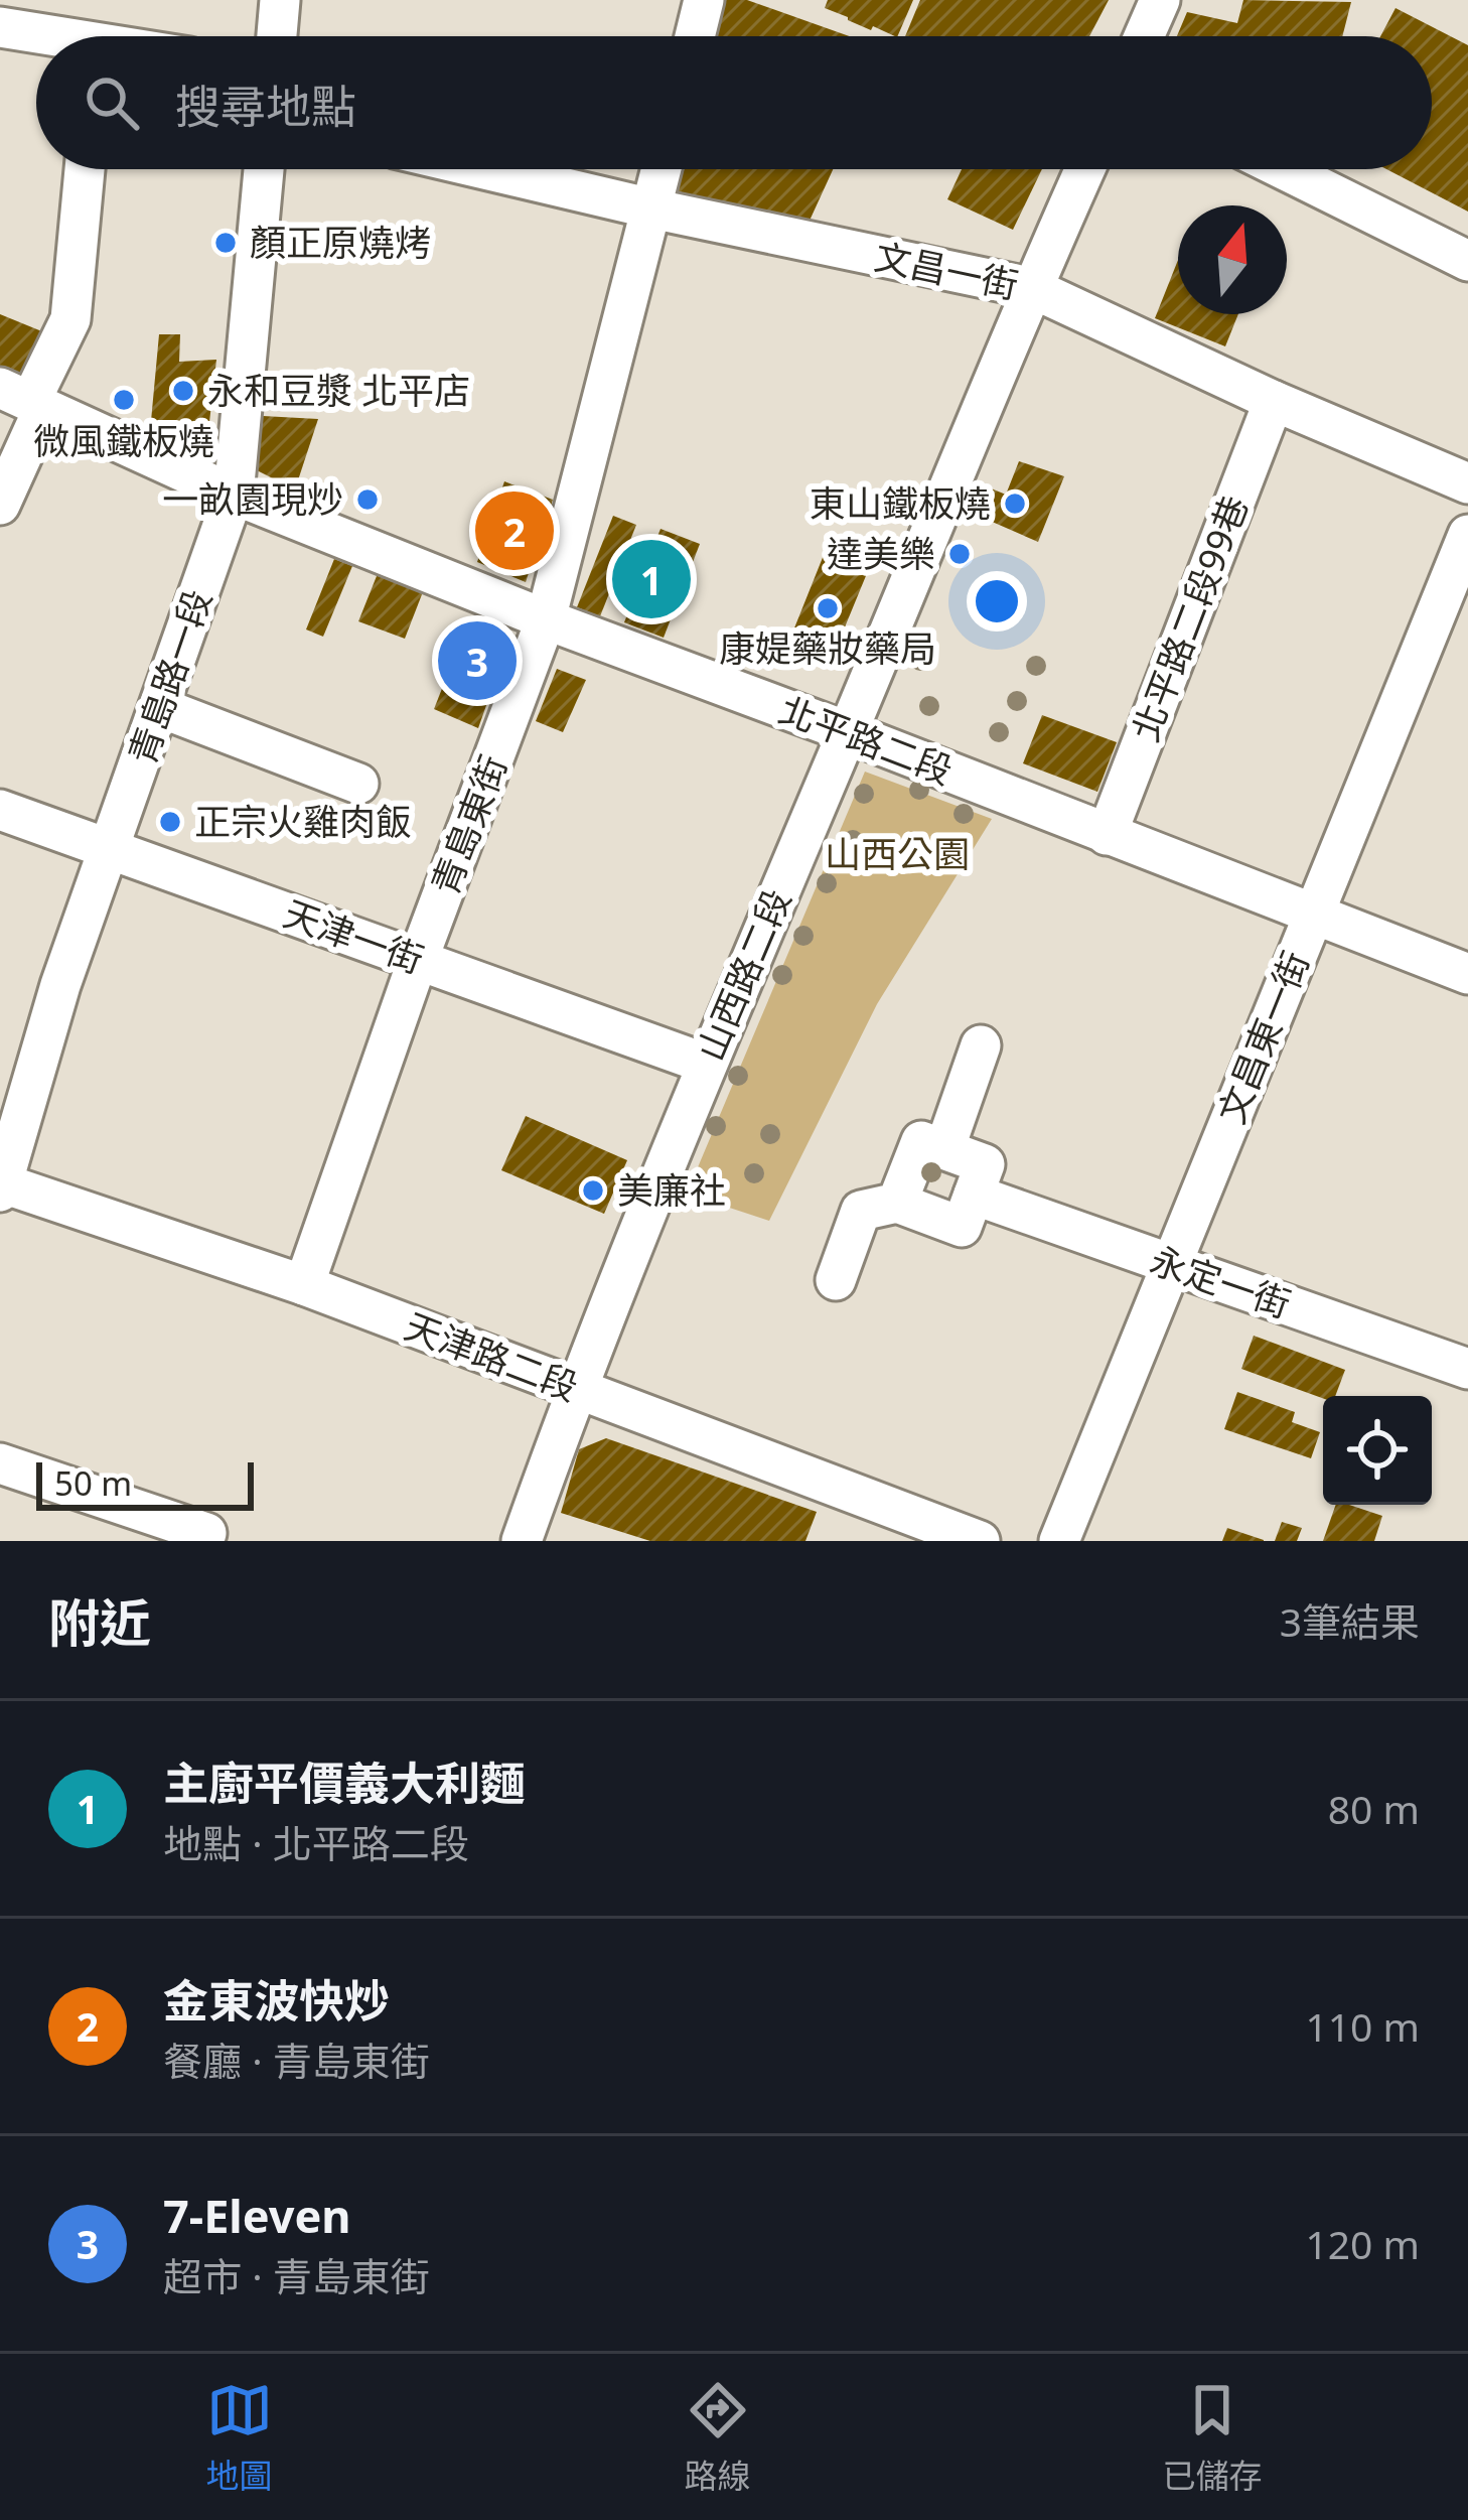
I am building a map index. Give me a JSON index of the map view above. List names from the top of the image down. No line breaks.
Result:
{"streets":{"street":["文昌一街","北平路二段99巷","青島路一段","北平路二段","青島東街","天津一街","山西路二段","文昌東一街","永定一街","天津路二段"]},"crossings":[["文昌一街","北平路二段99巷"],["文昌一街","青島東街"],["文昌一街","山西路二段"],["北平路二段99巷","北平路二段"],["青島路一段","北平路二段"],["青島路一段","天津一街"],["青島路一段","天津路二段"],["北平路二段","青島東街"],["北平路二段","山西路二段"],["北平路二段","文昌東一街"],["青島東街","天津一街"],["青島東街","天津路二段"],["天津一街","山西路二段"],["山西路二段","天津路二段"],["文昌東一街","永定一街"]],"parks":["山西公園"],"places":["顏正原燒烤","永和豆漿 北平店","微風鐵板燒","一畝園現炒","東山鐵板燒","達美樂","康媞藥妝藥局","正宗火雞肉飯","美廉社"],"scale_bar":"50 m","north":"top","page":{"search":"搜尋地點","pins":["2","1","3"],"scale":"50 m","heading":["附近","3筆結果"],"list":[{"mark":"1","name":"主廚平價義大利麵","note":"地點 · 北平路二段","value":"80 m"},{"mark":"2","name":"金東波快炒","note":"餐廳 · 青島東街","value":"110 m"},{"mark":"3","name":"7-Eleven","note":"超市 · 青島東街","value":"120 m"}],"nav":["地圖","路線","已儲存"]}}
